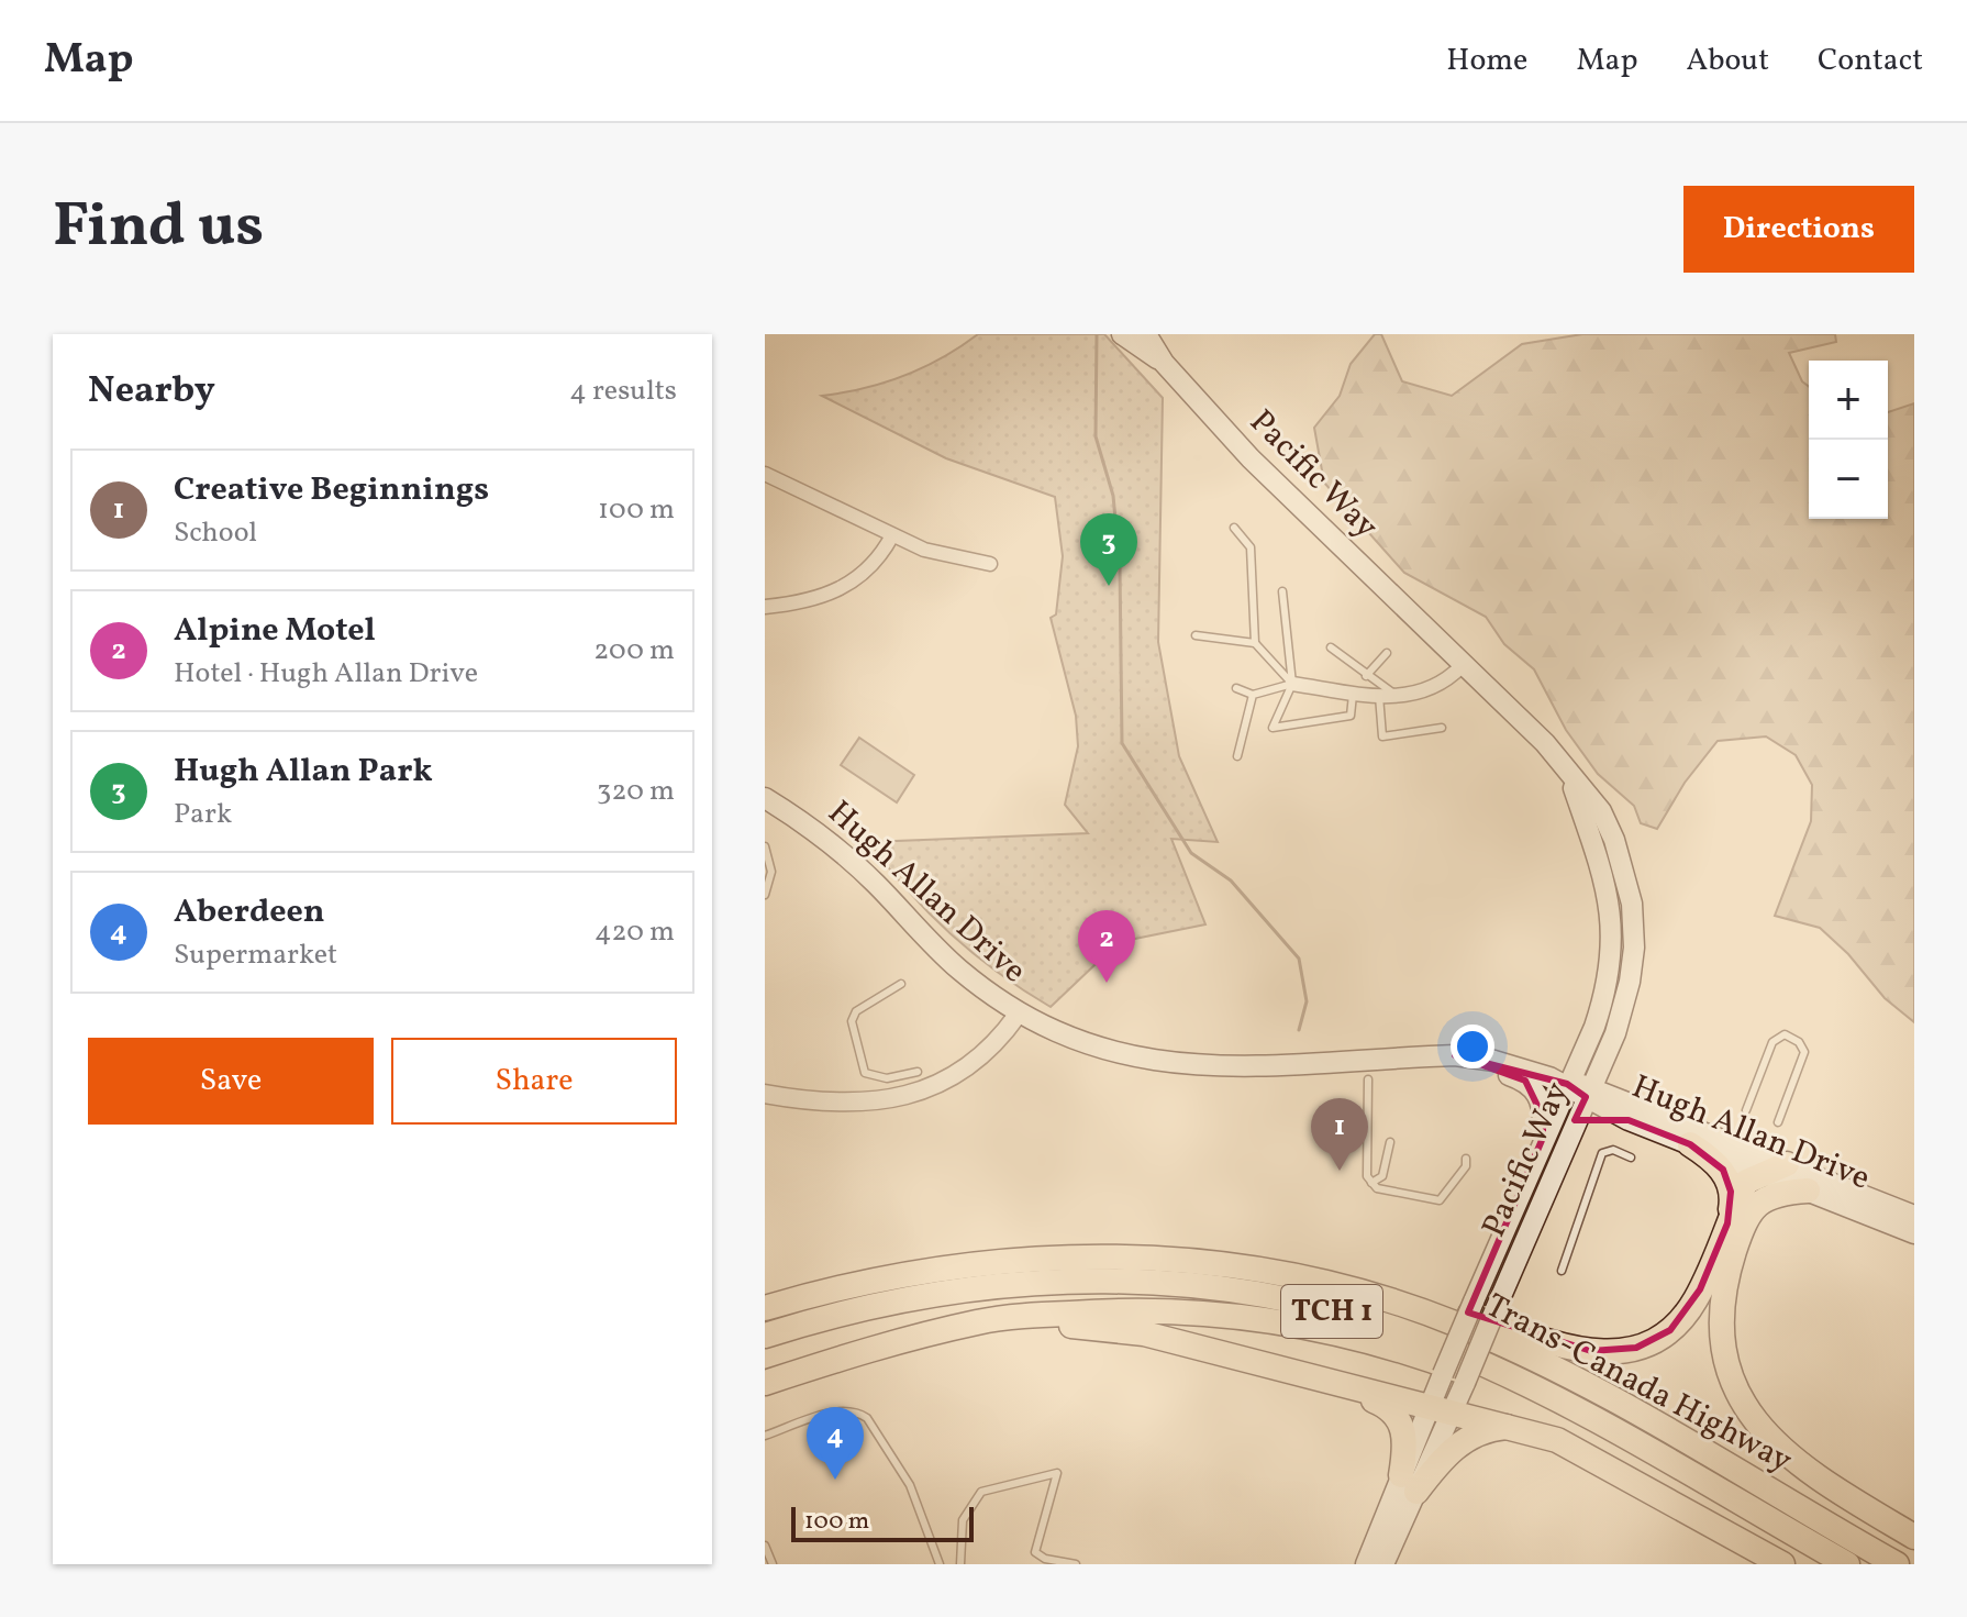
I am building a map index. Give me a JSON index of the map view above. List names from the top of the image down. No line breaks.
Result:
{"streets":{"highway":["TCH 1","Trans-Canada Highway"],"main road":["Pacific Way","Hugh Allan Drive"]},"crossings":[["Pacific Way","Hugh Allan Drive"]],"scale_bar":"100 m","page":{"header":"Map","nav":["Home","Map","About","Contact"],"title":"Find us","buttons":["Directions",["Save","Share"]],"heading":["Nearby","4 results"],"map_buttons":["+","−"],"list":[{"mark":"1","name":"Creative Beginnings","note":"School","value":"100 m"},{"mark":"2","name":"Alpine Motel","note":"Hotel · Hugh Allan Drive","value":"200 m"},{"mark":"3","name":"Hugh Allan Park","note":"Park","value":"320 m"},{"mark":"4","name":"Aberdeen","note":"Supermarket","value":"420 m"}],"pins":["3","2","1","4"],"scale":"100 m"}}
